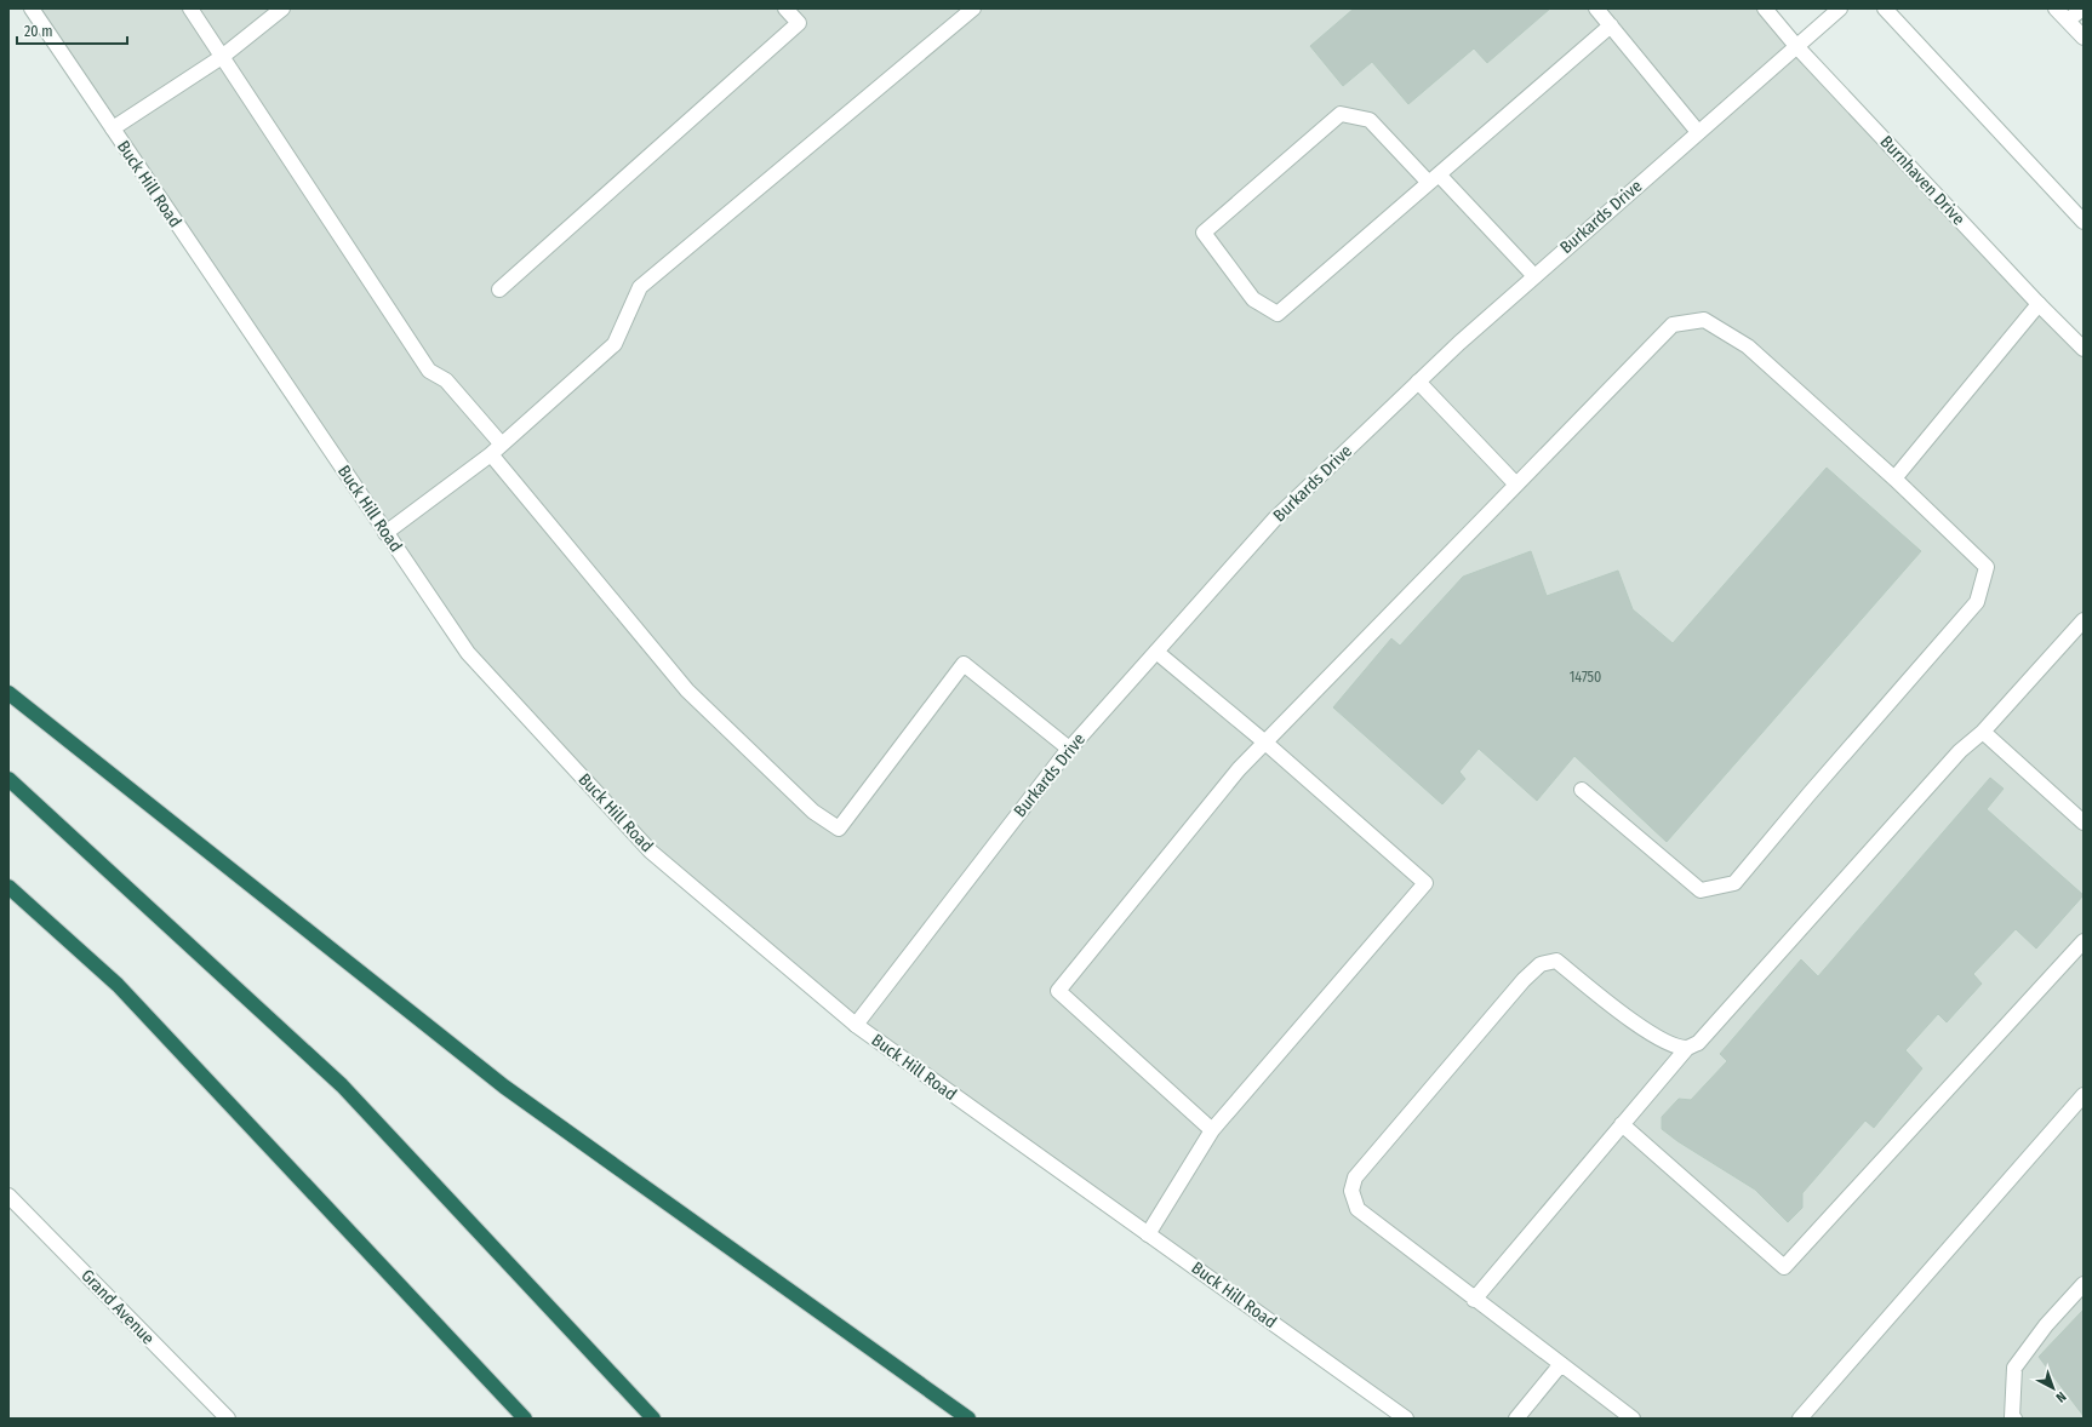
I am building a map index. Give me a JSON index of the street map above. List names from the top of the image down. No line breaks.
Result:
{"streets":{"street":["Burnhaven Drive","Buck Hill Road","Burkards Drive","Grand Avenue"]},"crossings":[["Burnhaven Drive","Burkards Drive"],["Buck Hill Road","Burkards Drive"]],"house_numbers":["14750"],"scale_bar":"20 m","north":"bottom right"}
